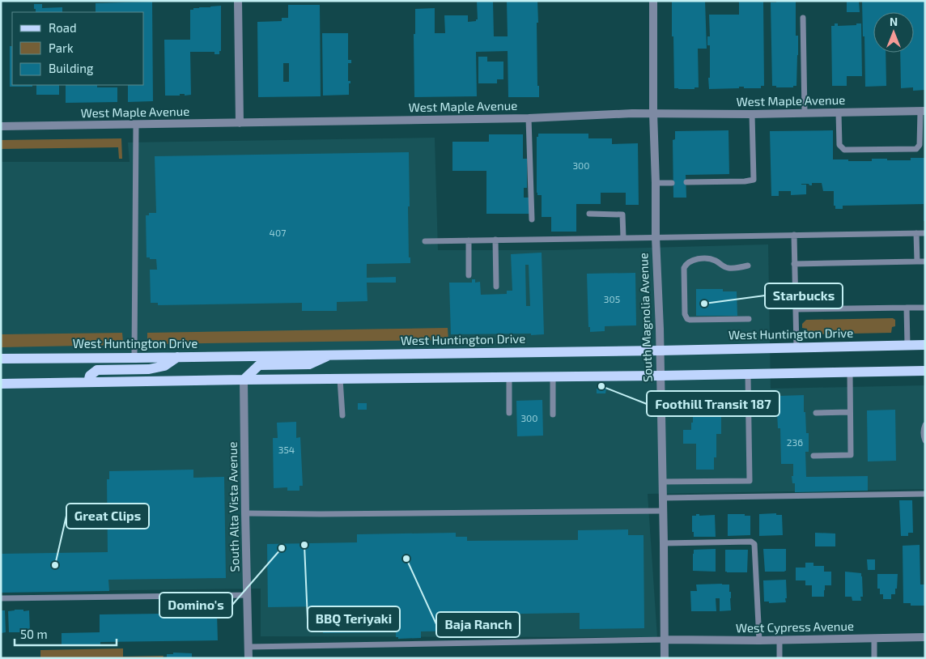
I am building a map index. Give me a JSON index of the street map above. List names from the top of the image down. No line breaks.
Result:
{"streets":{"main road":["West Huntington Drive"],"street":["West Maple Avenue","South Magnolia Avenue","South Alta Vista Avenue","West Cypress Avenue"]},"crossings":[["West Maple Avenue","South Magnolia Avenue"],["South Magnolia Avenue","West Huntington Drive"],["South Magnolia Avenue","West Cypress Avenue"]],"places":["Starbucks","Foothill Transit 187","BBQ Teriyaki","Domino's","Baja Ranch","Great Clips"],"house_numbers":["300","407","305","300","236","354"],"legend":["Road","Park","Building"],"scale_bar":"50 m","north":"top"}
